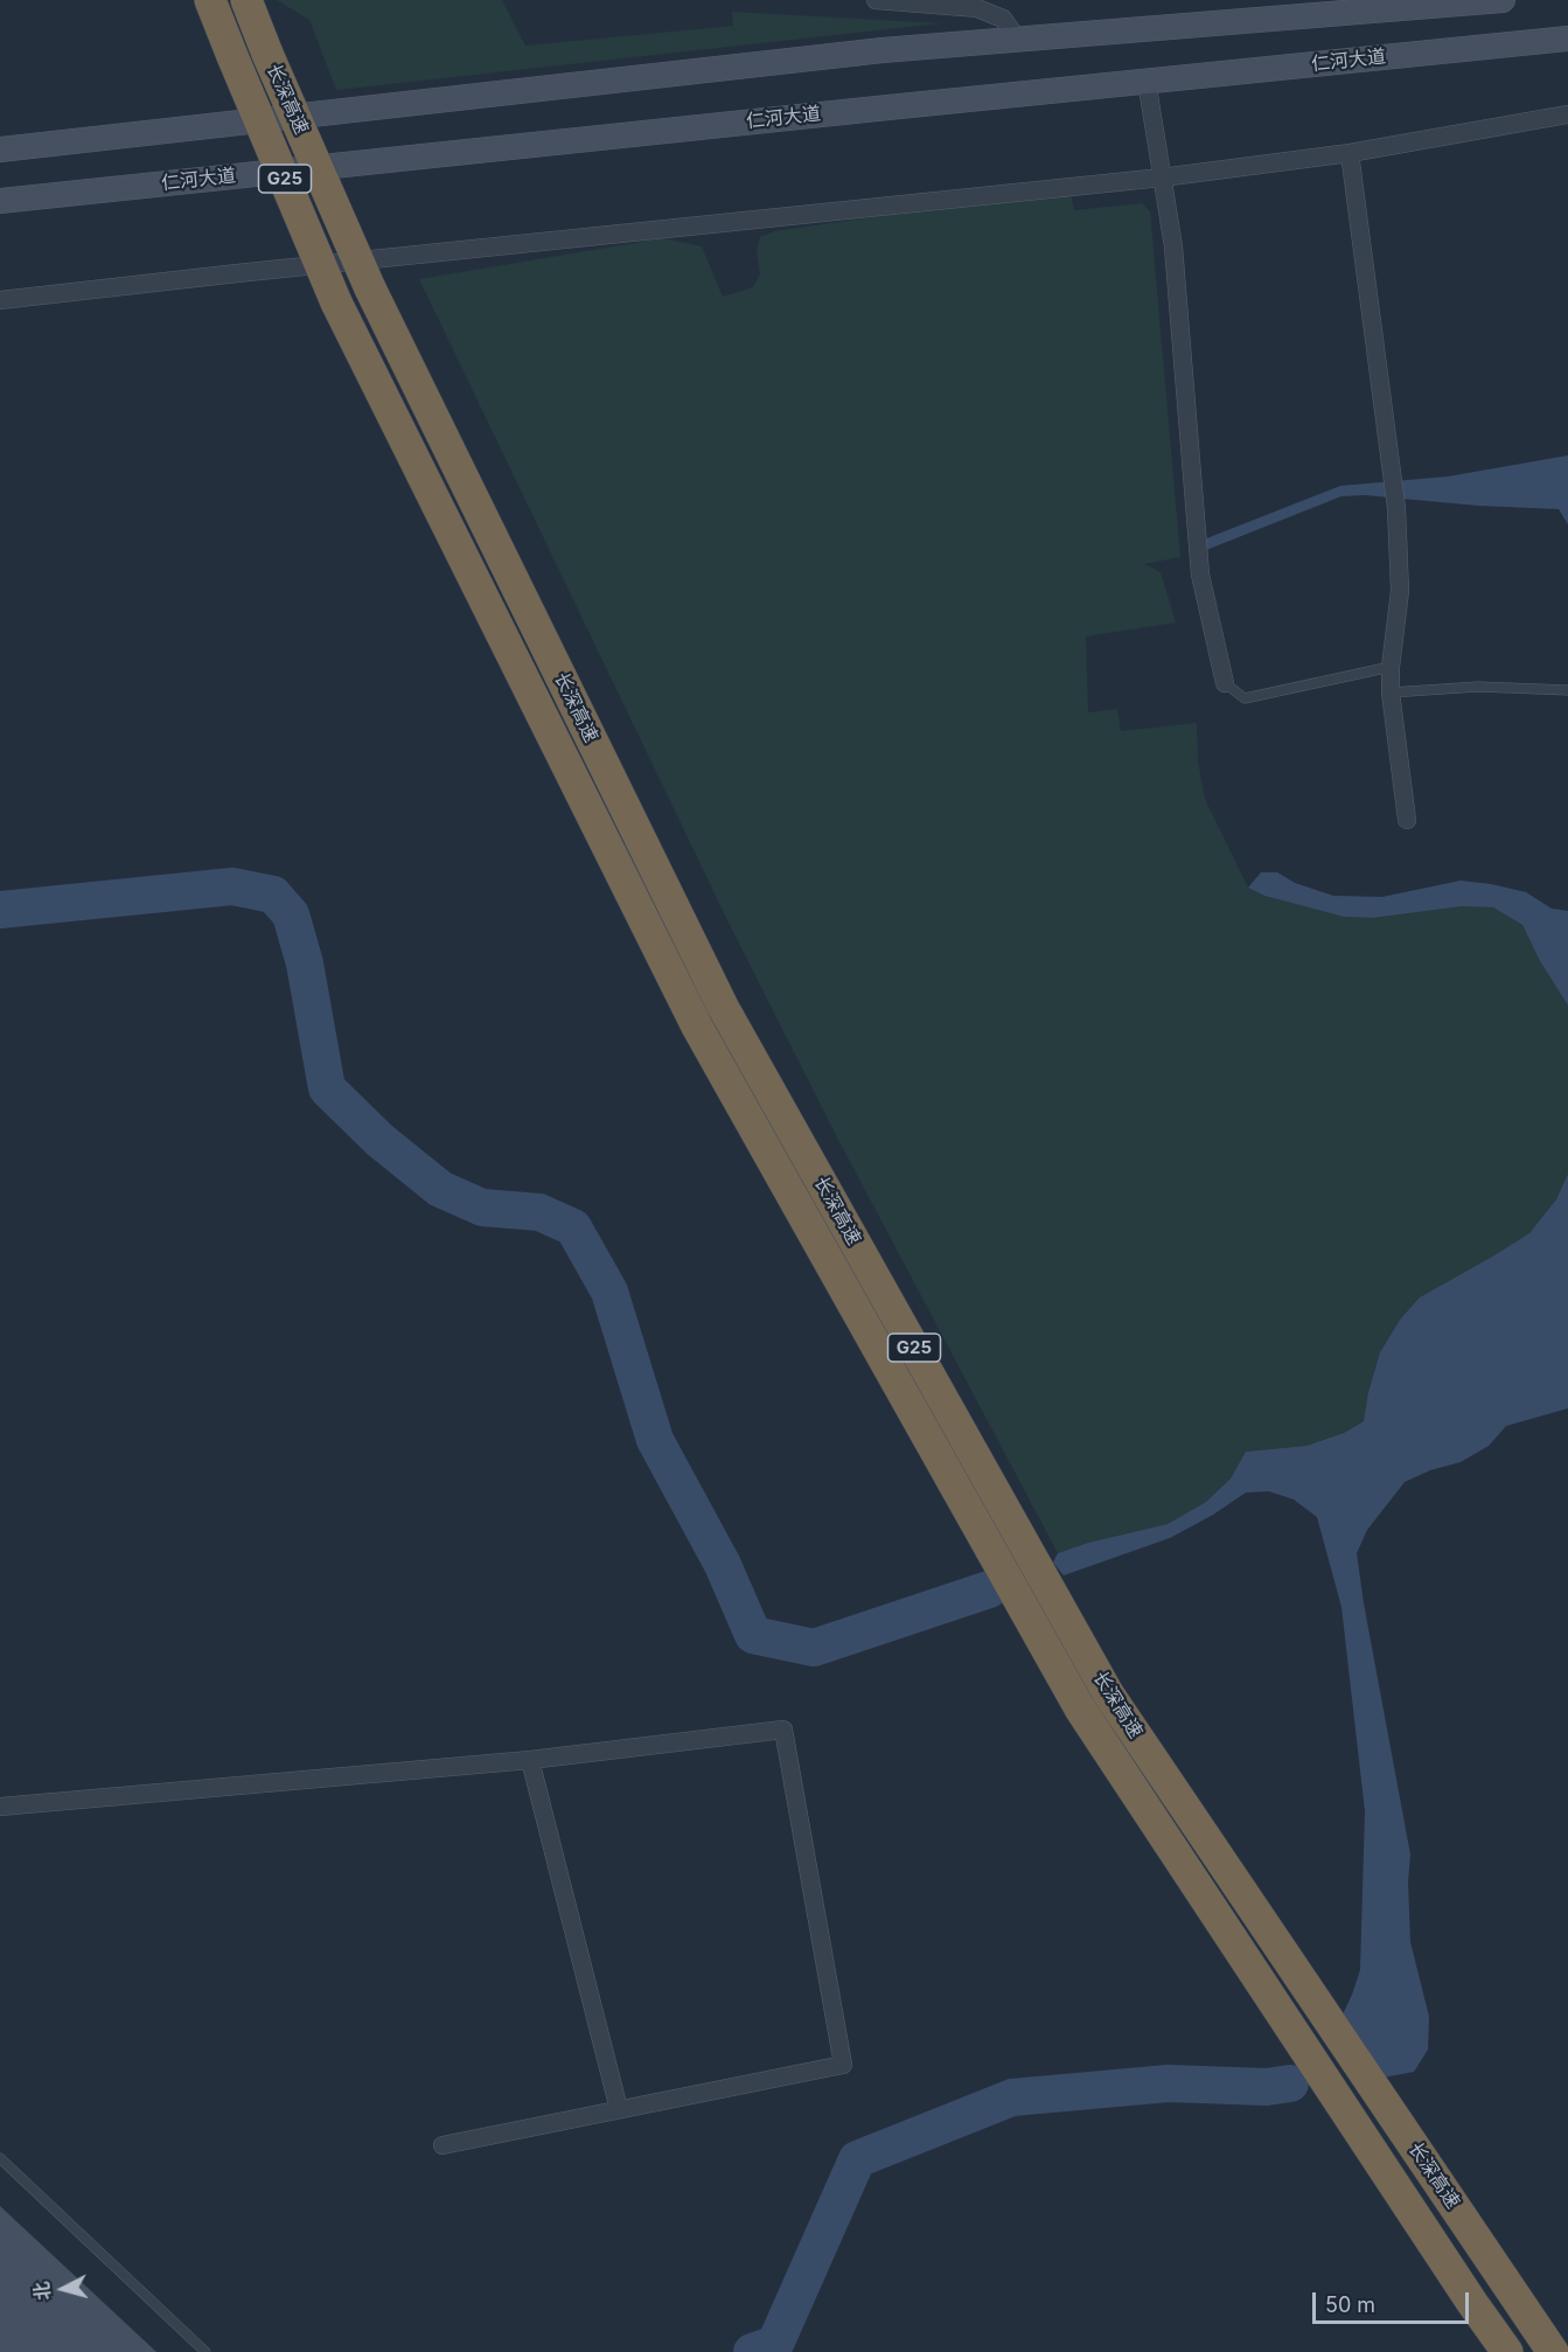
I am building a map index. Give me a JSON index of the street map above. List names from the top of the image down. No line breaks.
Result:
{"streets":{"highway":["长深高速","G25"],"main road":["仁河大道"]},"scale_bar":"50 m","north":"left"}
